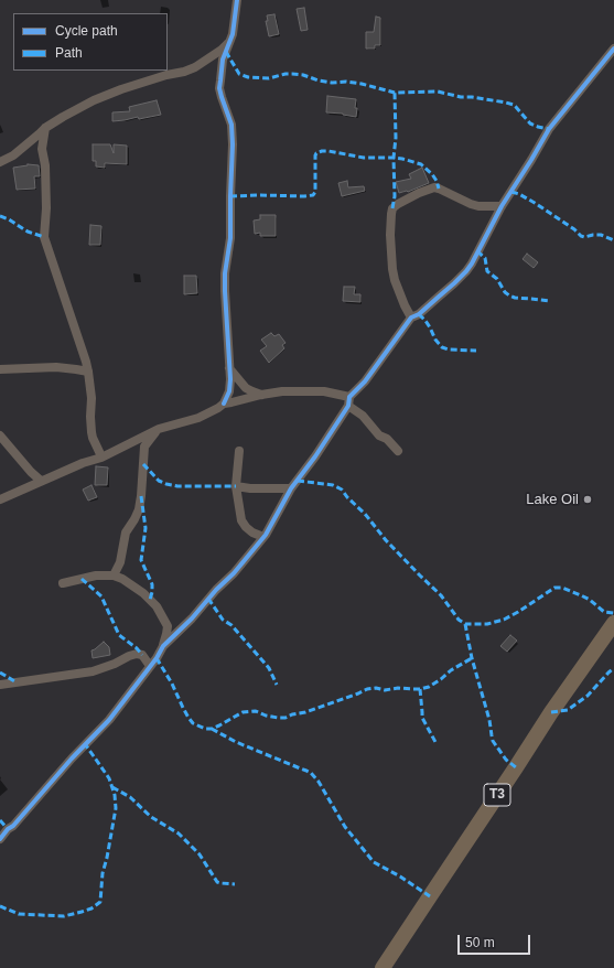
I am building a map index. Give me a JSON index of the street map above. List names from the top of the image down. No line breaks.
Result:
{"streets":{"highway":["T3"]},"places":["Lake Oil"],"legend":["Cycle path","Path"],"scale_bar":"50 m"}
